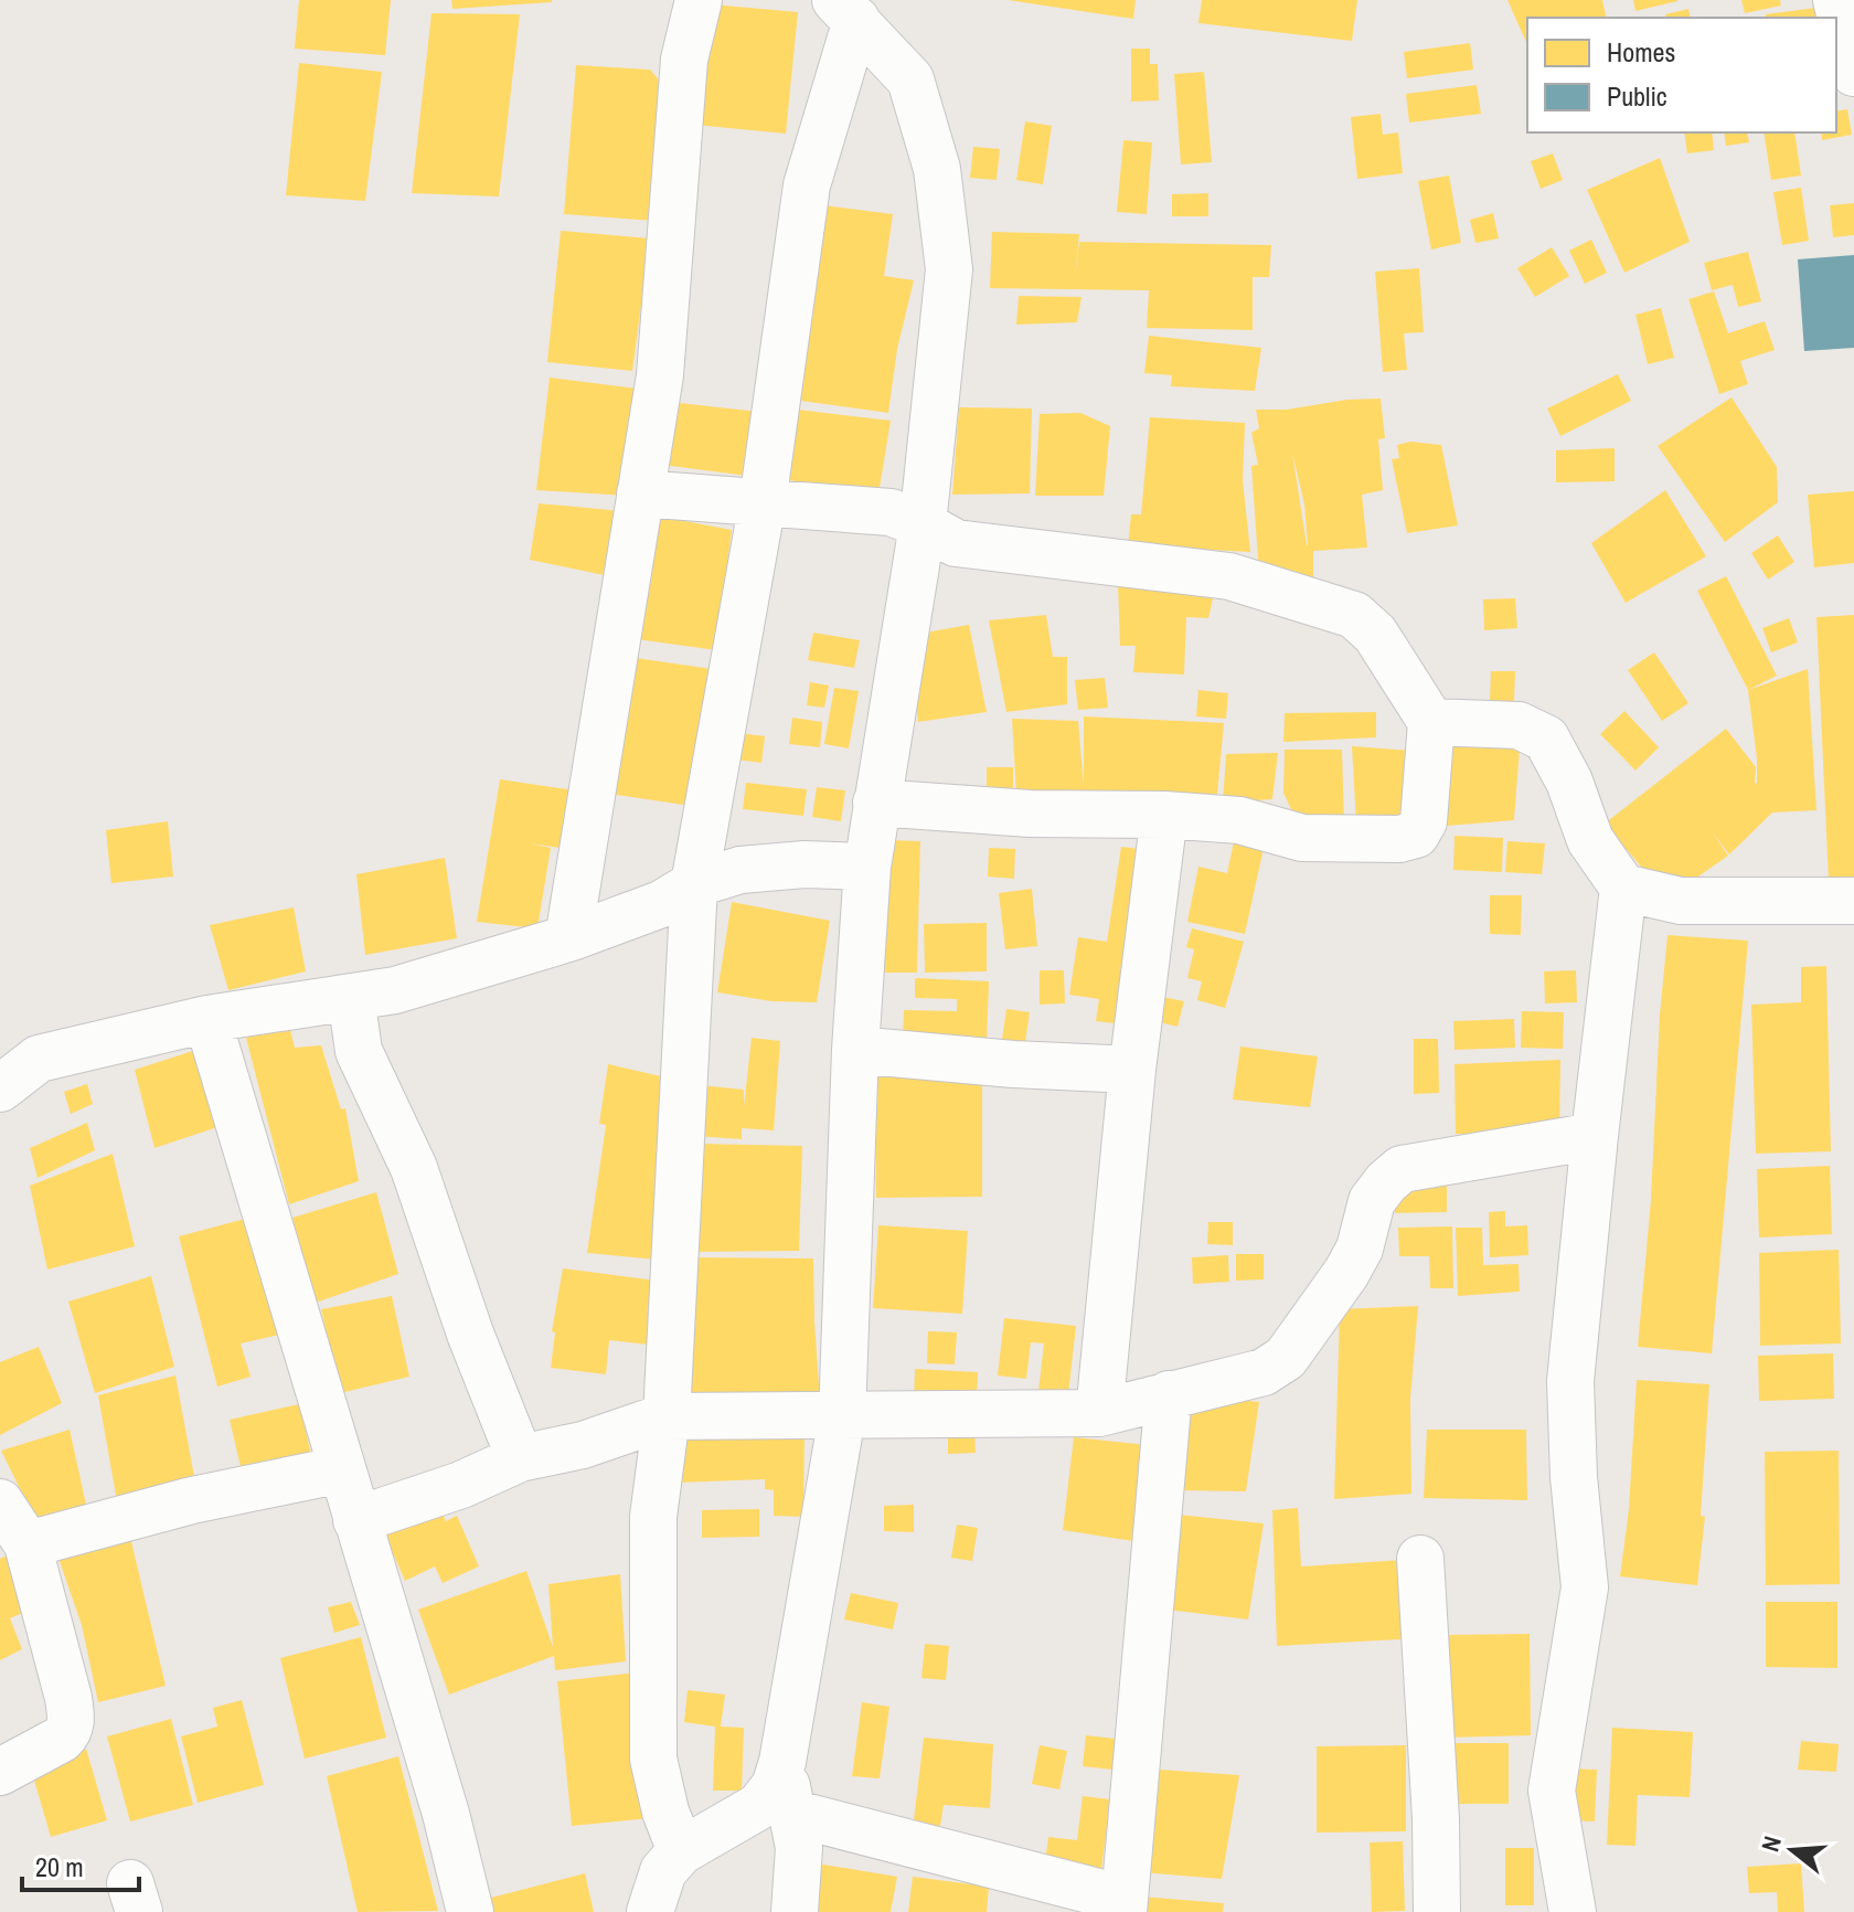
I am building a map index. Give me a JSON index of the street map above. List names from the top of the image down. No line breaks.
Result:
{"legend":["Homes","Public"],"scale_bar":"20 m","north":"left"}
